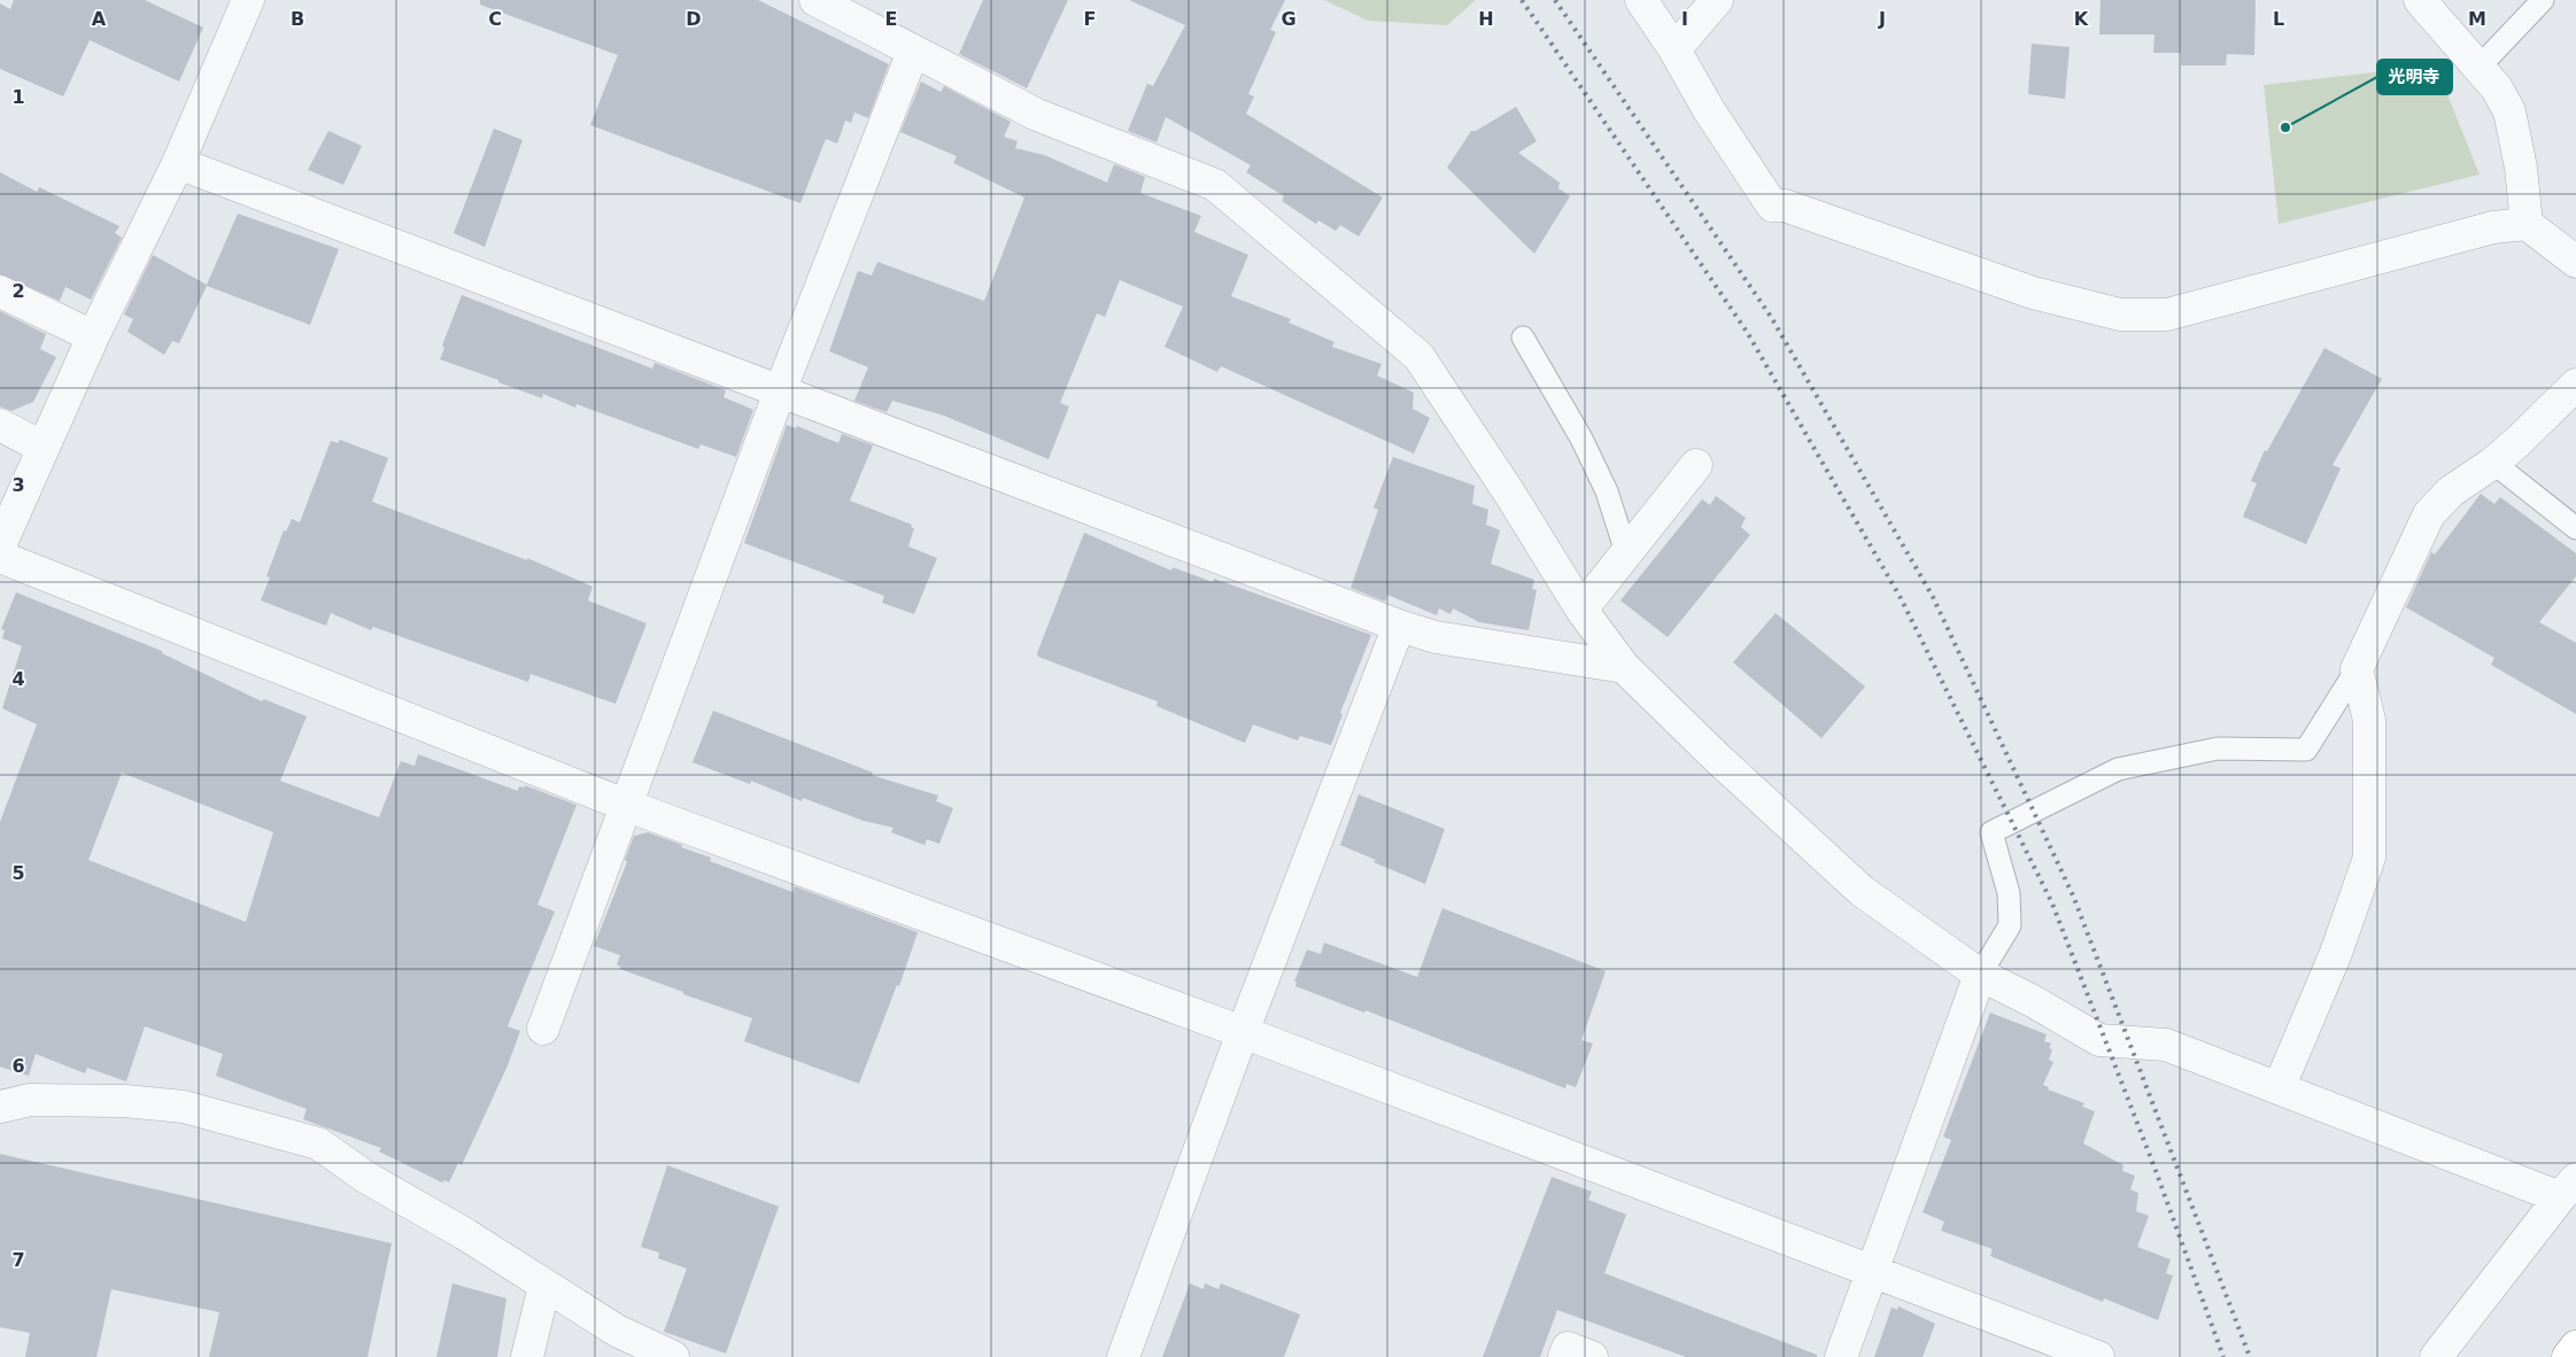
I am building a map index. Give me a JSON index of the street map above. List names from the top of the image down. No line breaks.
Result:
{"places":["光明寺"],"grid":{"columns":["A","B","C","D","E","F","G","H","I","J","K","L","M"],"rows":["1","2","3","4","5","6","7"]}}
